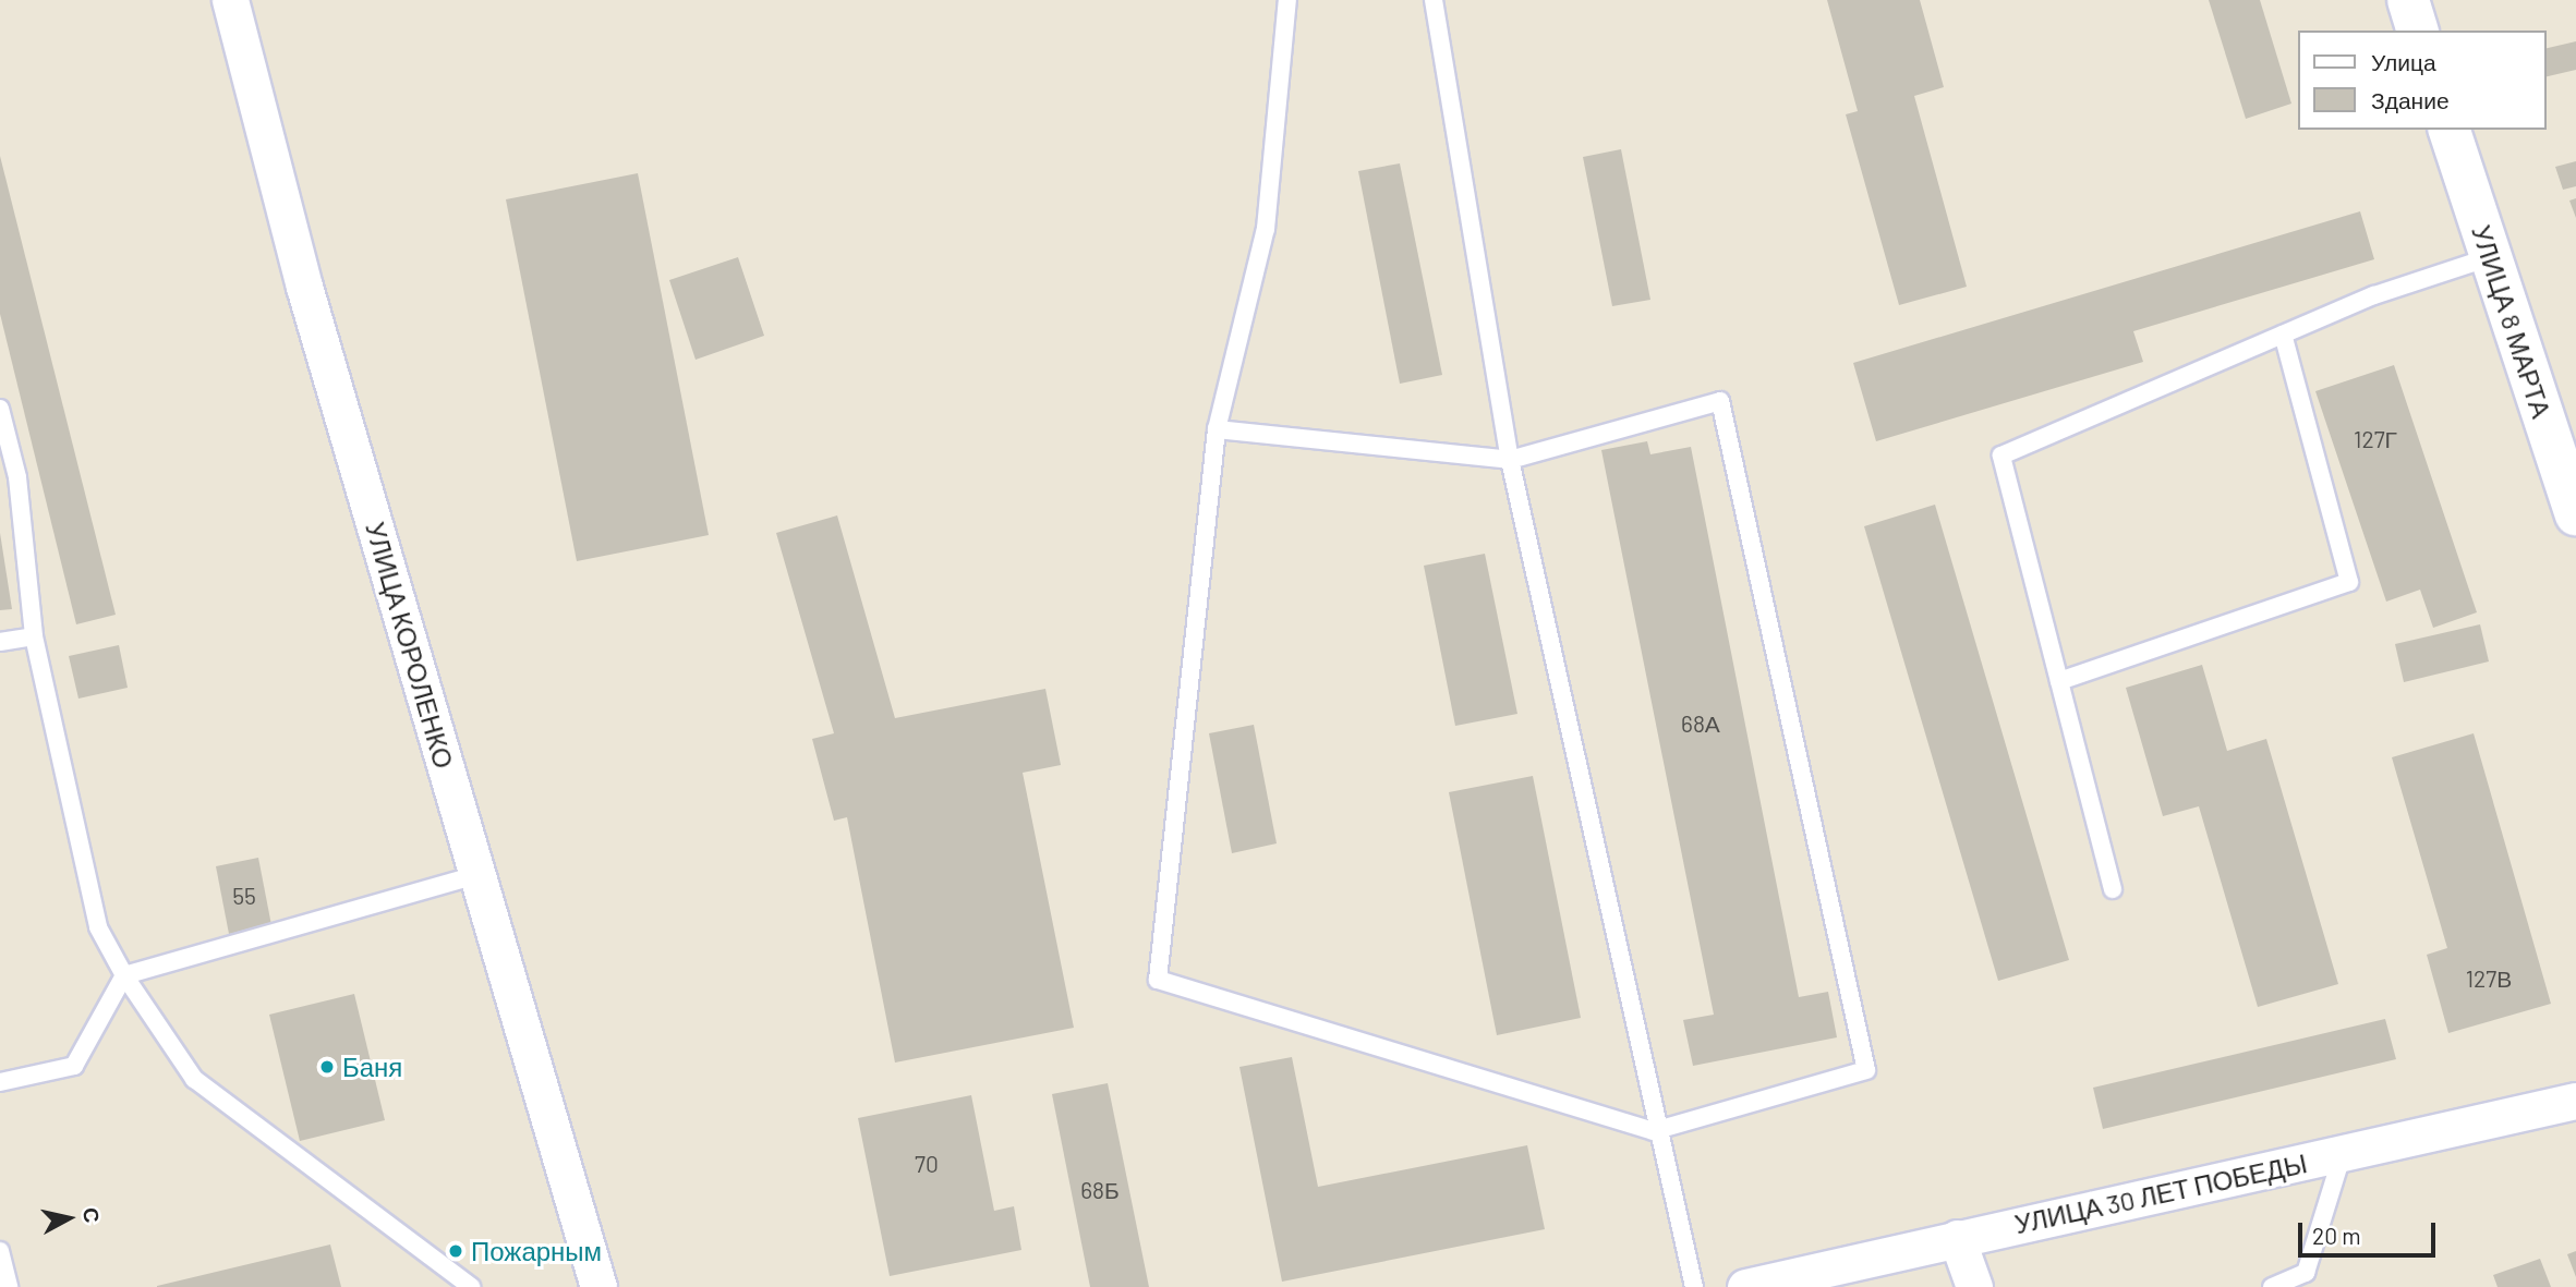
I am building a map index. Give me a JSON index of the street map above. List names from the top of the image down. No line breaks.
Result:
{"streets":{"main road":["УЛИЦА 8 МАРТА"],"street":["УЛИЦА КОРОЛЕНКО","УЛИЦА 30 ЛЕТ ПОБЕДЫ"]},"places":["Баня","Пожарным"],"house_numbers":["127Г","68А","55","127В","70","68Б"],"legend":["Улица","Здание"],"scale_bar":"20 m","north":"right"}
